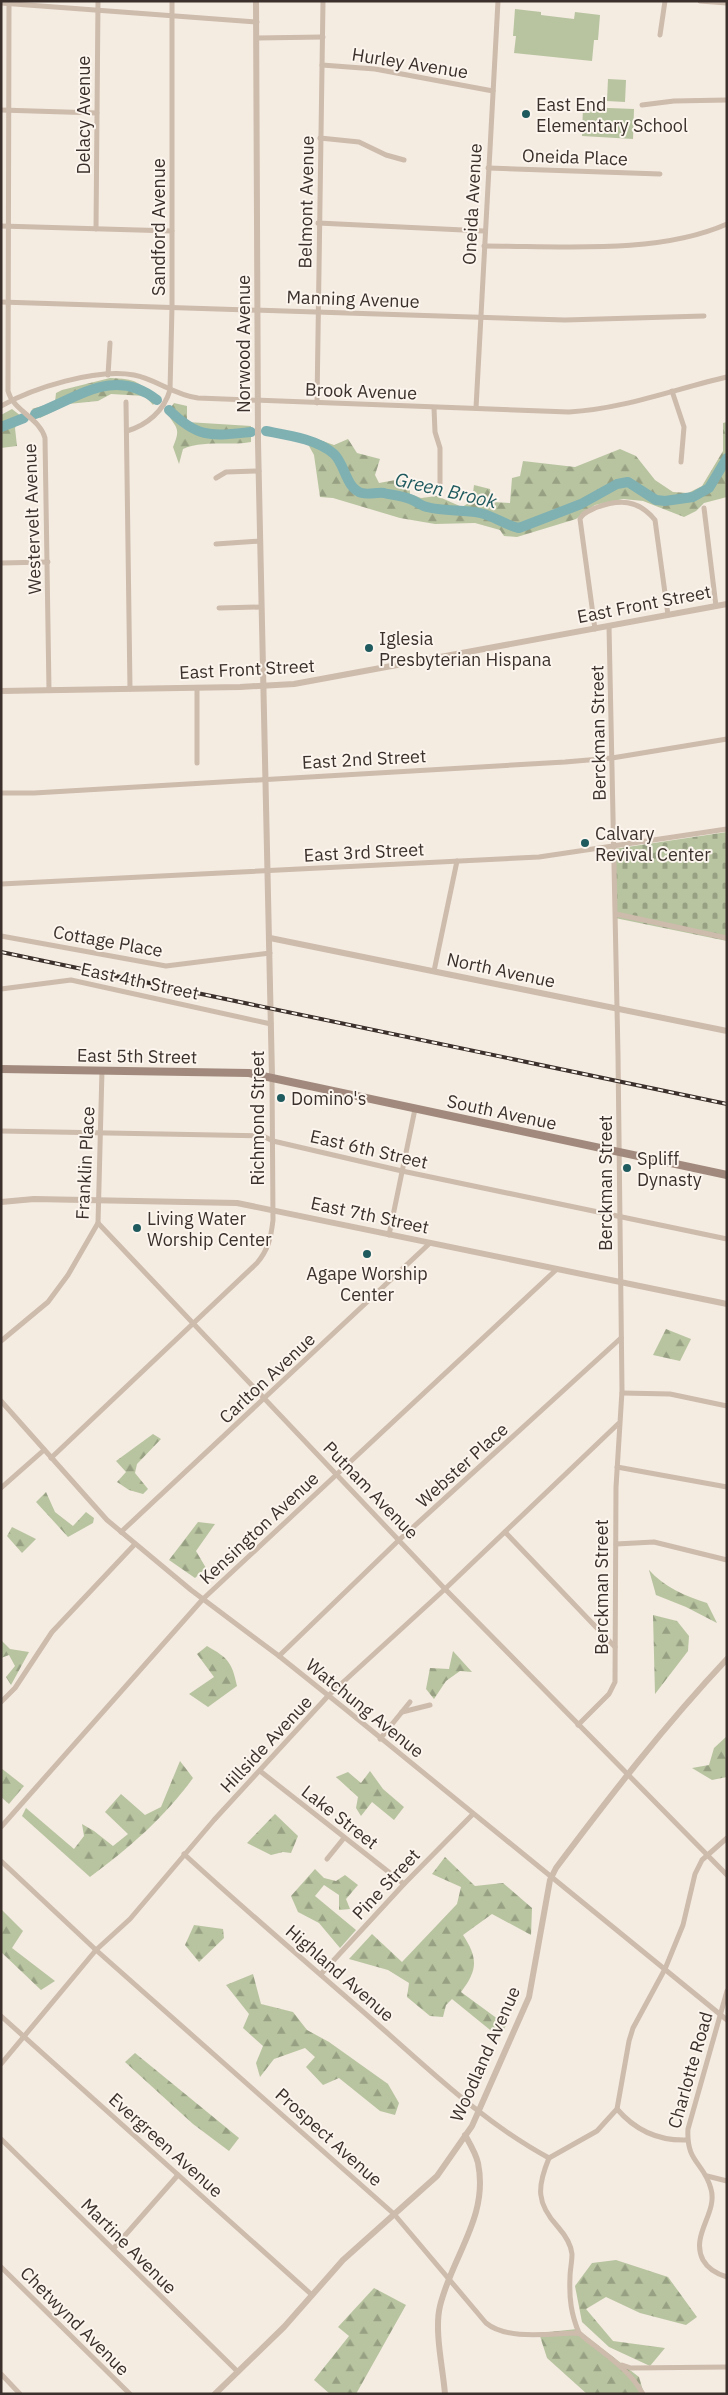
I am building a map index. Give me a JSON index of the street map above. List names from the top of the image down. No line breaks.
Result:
{"streets":{"main road":["East 5th Street","South Avenue"],"street":["Hurley Avenue","Delacy Avenue","Oneida Place","Belmont Avenue","Oneida Avenue","Sandford Avenue","Manning Avenue","Norwood Avenue","Brook Avenue","Westervelt Avenue","East Front Street","Berckman Street","East 2nd Street","East 3rd Street","Cottage Place","North Avenue","East 4th Street","Richmond Street","East 6th Street","Franklin Place","East 7th Street","Carlton Avenue","Webster Place","Putnam Avenue","Kensington Avenue","Watchung Avenue","Hillside Avenue","Lake Street","Pine Street","Highland Avenue","Woodland Avenue","Charlotte Road","Prospect Avenue","Evergreen Avenue","Martine Avenue","Chetwynd Avenue"]},"crossings":[["Hurley Avenue","Belmont Avenue"],["Hurley Avenue","Oneida Avenue"],["Oneida Place","Oneida Avenue"],["Belmont Avenue","Manning Avenue"],["Belmont Avenue","Brook Avenue"],["Oneida Avenue","Manning Avenue"],["Oneida Avenue","Brook Avenue"],["Sandford Avenue","Manning Avenue"],["Sandford Avenue","Brook Avenue"],["Manning Avenue","Norwood Avenue"],["Norwood Avenue","Brook Avenue"],["Norwood Avenue","East Front Street"],["Norwood Avenue","Richmond Street"],["Brook Avenue","Westervelt Avenue"],["Westervelt Avenue","East Front Street"],["East Front Street","Berckman Street"],["East Front Street","Richmond Street"],["Berckman Street","East 2nd Street"],["Berckman Street","East 3rd Street"],["Berckman Street","North Avenue"],["Berckman Street","South Avenue"],["Berckman Street","East 6th Street"],["Berckman Street","East 7th Street"],["Berckman Street","Webster Place"],["Berckman Street","Putnam Avenue"],["Berckman Street","Hillside Avenue"],["East 2nd Street","Richmond Street"],["East 3rd Street","Richmond Street"],["Cottage Place","Richmond Street"],["North Avenue","Richmond Street"],["East 4th Street","Richmond Street"],["East 5th Street","South Avenue"],["East 5th Street","Richmond Street"],["East 5th Street","Franklin Place"],["South Avenue","Richmond Street"],["Richmond Street","East 6th Street"],["Richmond Street","East 7th Street"],["Richmond Street","Putnam Avenue"],["Richmond Street","Watchung Avenue"],["East 6th Street","Franklin Place"],["Franklin Place","East 7th Street"],["Franklin Place","Putnam Avenue"],["East 7th Street","Carlton Avenue"],["East 7th Street","Kensington Avenue"],["Carlton Avenue","Putnam Avenue"],["Carlton Avenue","Watchung Avenue"],["Webster Place","Putnam Avenue"],["Webster Place","Watchung Avenue"],["Putnam Avenue","Kensington Avenue"],["Putnam Avenue","Hillside Avenue"],["Putnam Avenue","Woodland Avenue"],["Kensington Avenue","Watchung Avenue"],["Watchung Avenue","Hillside Avenue"],["Watchung Avenue","Pine Street"],["Watchung Avenue","Woodland Avenue"],["Watchung Avenue","Charlotte Road"],["Hillside Avenue","Lake Street"],["Hillside Avenue","Highland Avenue"],["Hillside Avenue","Prospect Avenue"],["Hillside Avenue","Evergreen Avenue"],["Lake Street","Pine Street"],["Pine Street","Highland Avenue"],["Highland Avenue","Woodland Avenue"],["Woodland Avenue","Prospect Avenue"],["Woodland Avenue","Evergreen Avenue"],["Woodland Avenue","Martine Avenue"]],"water":["Green Brook"],"places":["East End Elementary School","Iglesia Presbyterian Hispana","Calvary Revival Center","Domino's","Spliff Dynasty","Living Water Worship Center","Agape Worship Center"]}
